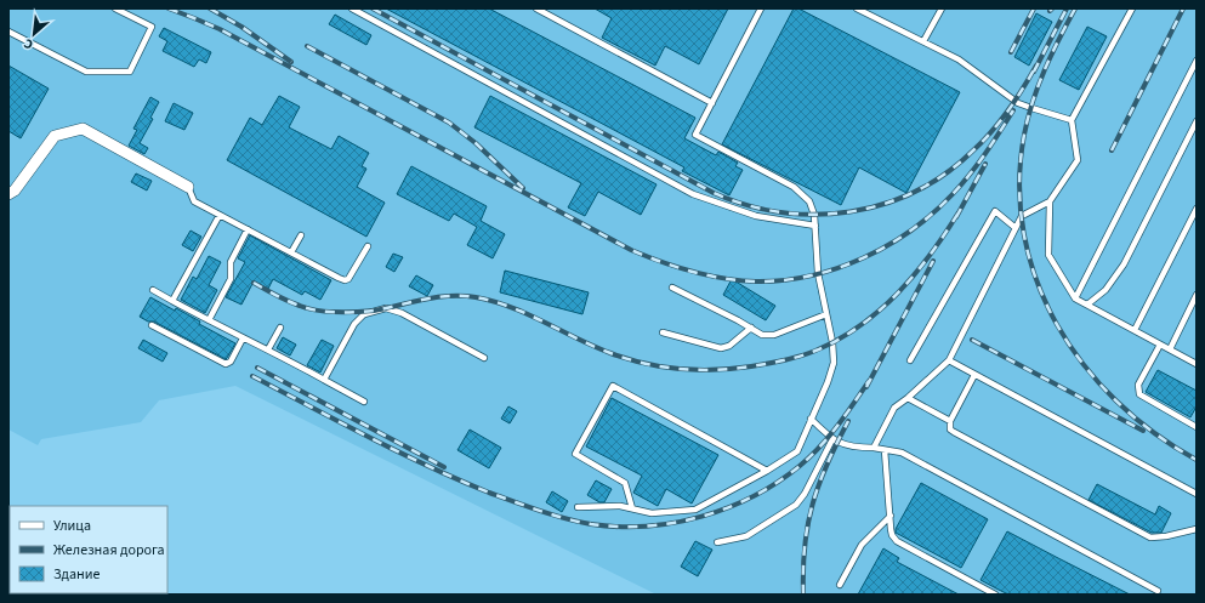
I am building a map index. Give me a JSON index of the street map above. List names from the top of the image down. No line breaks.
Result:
{"legend":["Улица","Железная дорога","Здание"],"north":"bottom left"}
